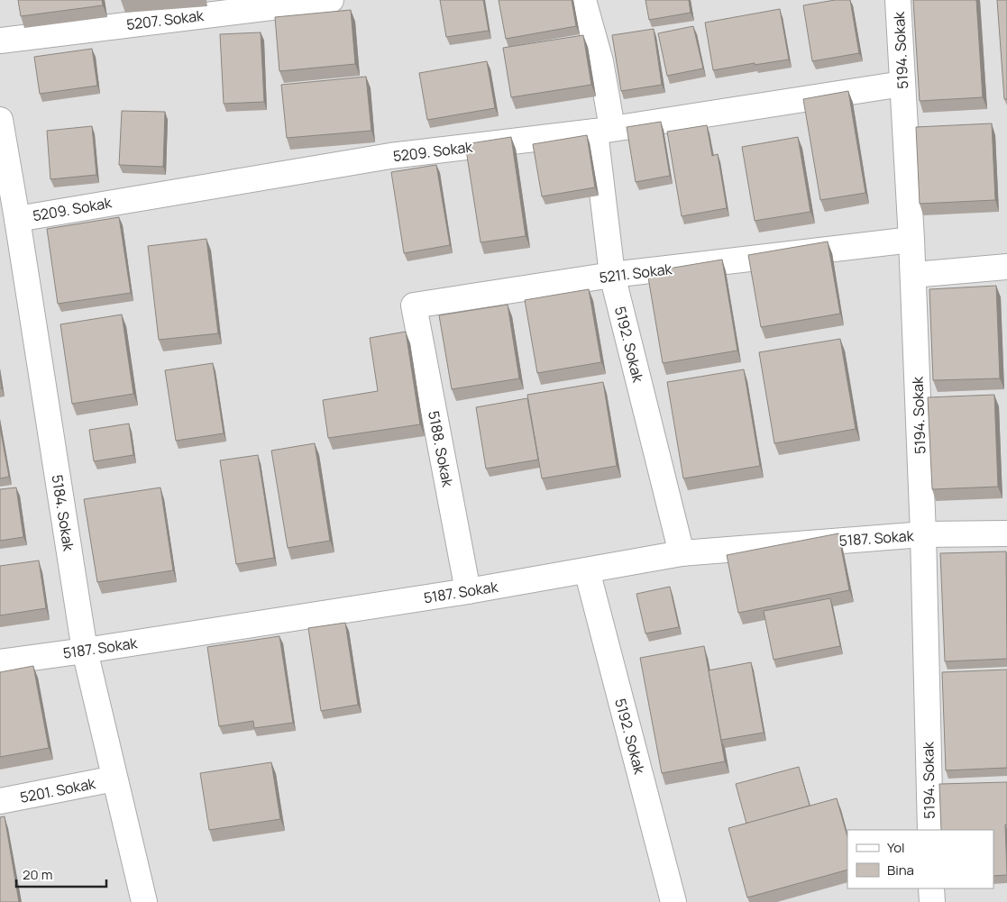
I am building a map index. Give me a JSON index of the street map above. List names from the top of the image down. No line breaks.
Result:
{"streets":{"street":["5207. Sokak","5194. Sokak","5209. Sokak","5211. Sokak","5192. Sokak","5188. Sokak","5184. Sokak","5187. Sokak","5201. Sokak"]},"crossings":[["5194. Sokak","5209. Sokak"],["5194. Sokak","5211. Sokak"],["5194. Sokak","5187. Sokak"],["5209. Sokak","5192. Sokak"],["5209. Sokak","5184. Sokak"],["5211. Sokak","5192. Sokak"],["5211. Sokak","5188. Sokak"],["5192. Sokak","5187. Sokak"],["5188. Sokak","5187. Sokak"],["5184. Sokak","5187. Sokak"],["5184. Sokak","5201. Sokak"]],"legend":["Yol","Bina"],"scale_bar":"20 m"}
